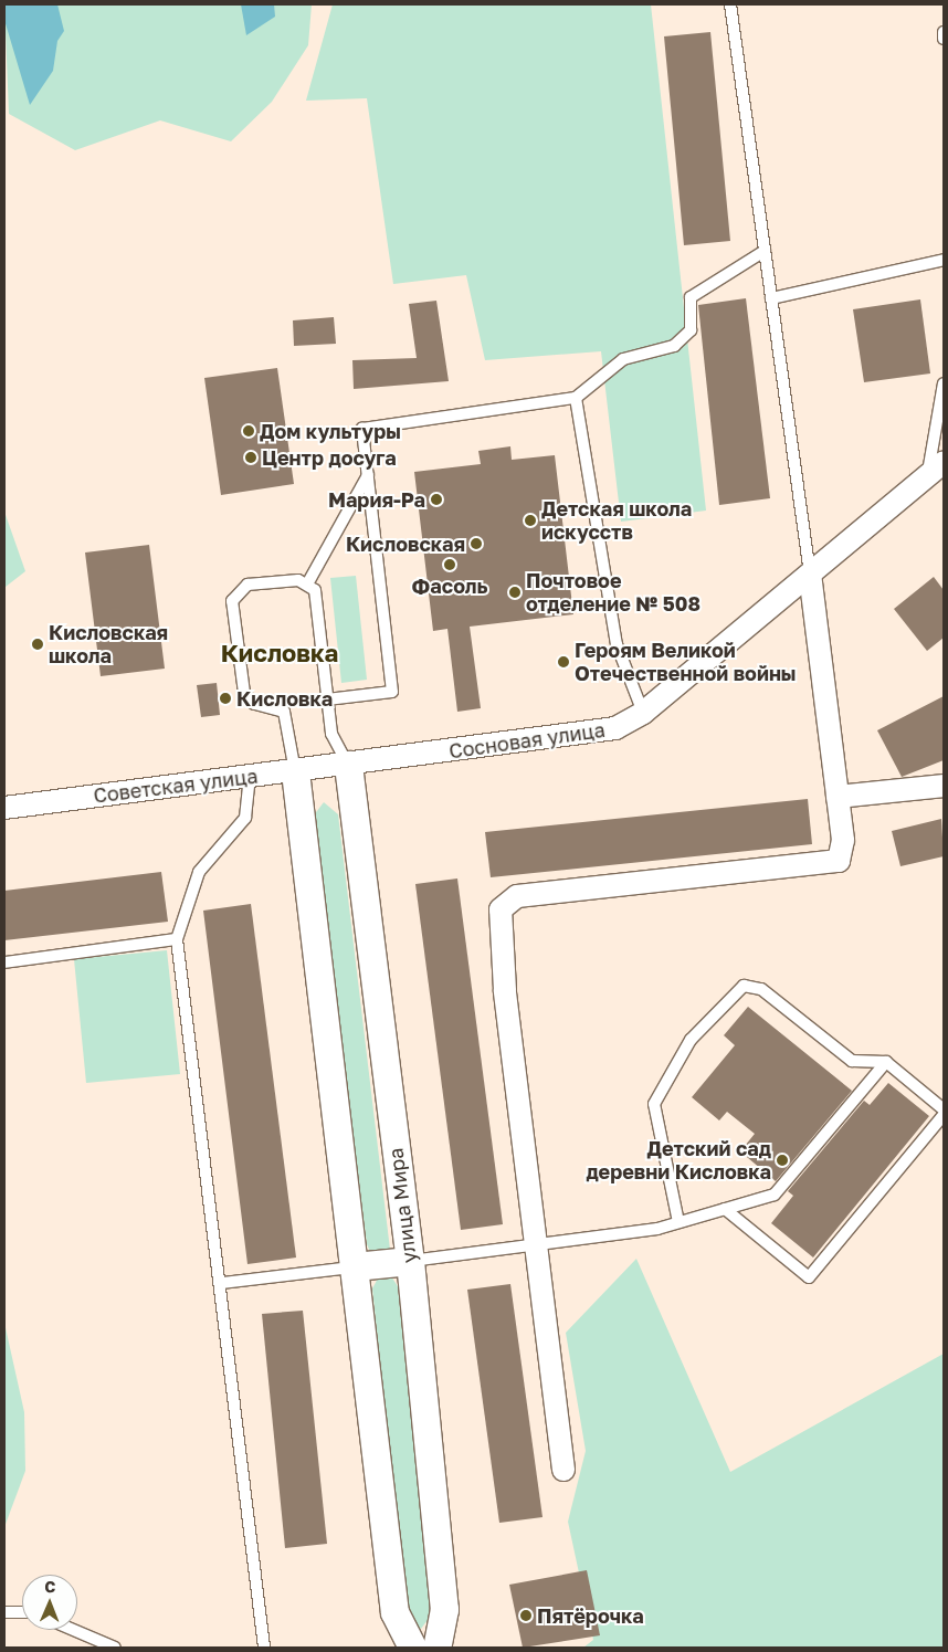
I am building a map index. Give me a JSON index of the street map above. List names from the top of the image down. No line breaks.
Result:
{"streets":{"street":["Сосновая улица","Советская улица","улица Мира"]},"crossings":[["Сосновая улица","Советская улица"],["Сосновая улица","улица Мира"],["Советская улица","улица Мира"]],"districts":["Кисловка"],"places":["Дом культуры","Центр досуга","Мария-Ра","Детская школа искусств","Кисловская","Фасоль","Почтовое отделение № 508","Кисловская школа","Героям Великой Отечественной войны","Кисловка","Детский сад деревни Кисловка","Пятёрочка"],"north":"top"}
